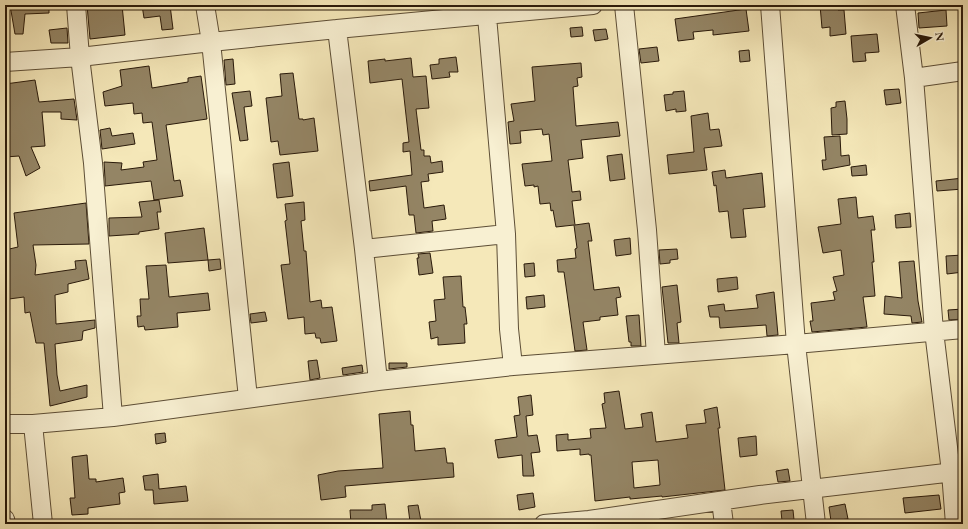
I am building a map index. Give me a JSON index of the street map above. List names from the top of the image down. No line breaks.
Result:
{"north":"right"}
